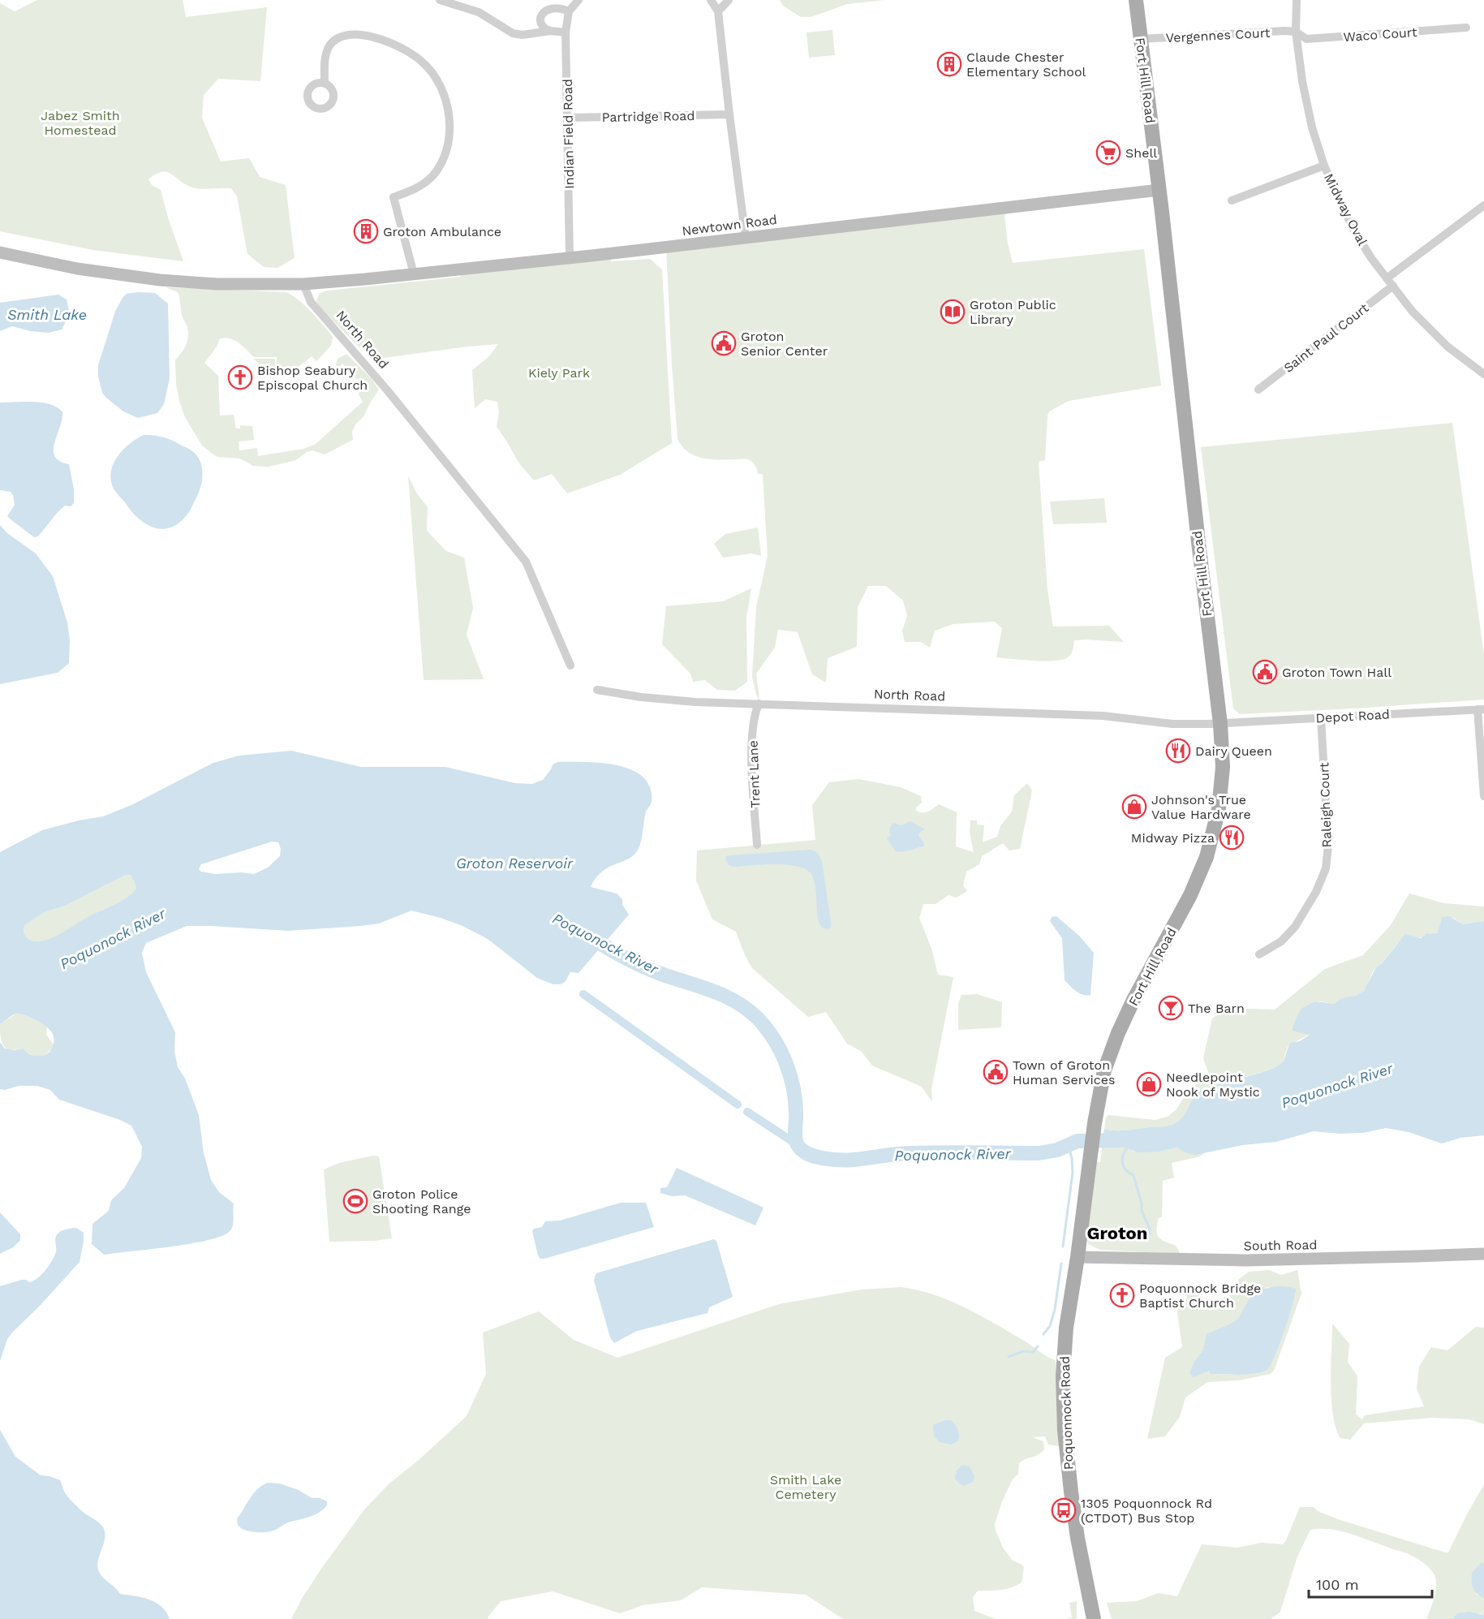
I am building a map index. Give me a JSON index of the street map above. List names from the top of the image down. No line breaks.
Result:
{"streets":{"main road":["Fort Hill Road","Newtown Road","South Road","Poquonnock Road"],"street":["Waco Court","Vergennes Court","Partridge Road","Indian Field Road","Midway Oval","Saint Paul Court","North Road","Depot Road","Trent Lane","Raleigh Court"]},"crossings":[["Waco Court","Vergennes Court"],["Waco Court","Midway Oval"],["Vergennes Court","Fort Hill Road"],["Vergennes Court","Midway Oval"],["Fort Hill Road","Newtown Road"],["Fort Hill Road","North Road"],["Fort Hill Road","Depot Road"],["Fort Hill Road","Poquonnock Road"],["Partridge Road","Indian Field Road"],["Indian Field Road","Newtown Road"],["Midway Oval","Saint Paul Court"],["Newtown Road","North Road"],["North Road","Depot Road"],["North Road","Trent Lane"],["Depot Road","Raleigh Court"],["South Road","Poquonnock Road"]],"districts":["Groton"],"water":["Smith Lake","Groton Reservoir","Poquonock River"],"parks":["Jabez Smith Homestead","Kiely Park","Smith Lake Cemetery"],"places":{"building":["Claude Chester Elementary School","Groton Ambulance"],"supermarket":["Shell"],"library":["Groton Public Library"],"public building":["Groton Senior Center","Groton Town Hall","Town of Groton Human Services"],"church":["Bishop Seabury Episcopal Church","Poquonnock Bridge Baptist Church"],"restaurant":["Dairy Queen","Midway Pizza"],"shop":["Johnson's True Value Hardware","Needlepoint Nook of Mystic"],"bar":["The Barn"],"sports":["Groton Police Shooting Range"],"bus stop":["1305 Poquonnock Rd (CTDOT) Bus Stop"]},"scale_bar":"100 m"}
